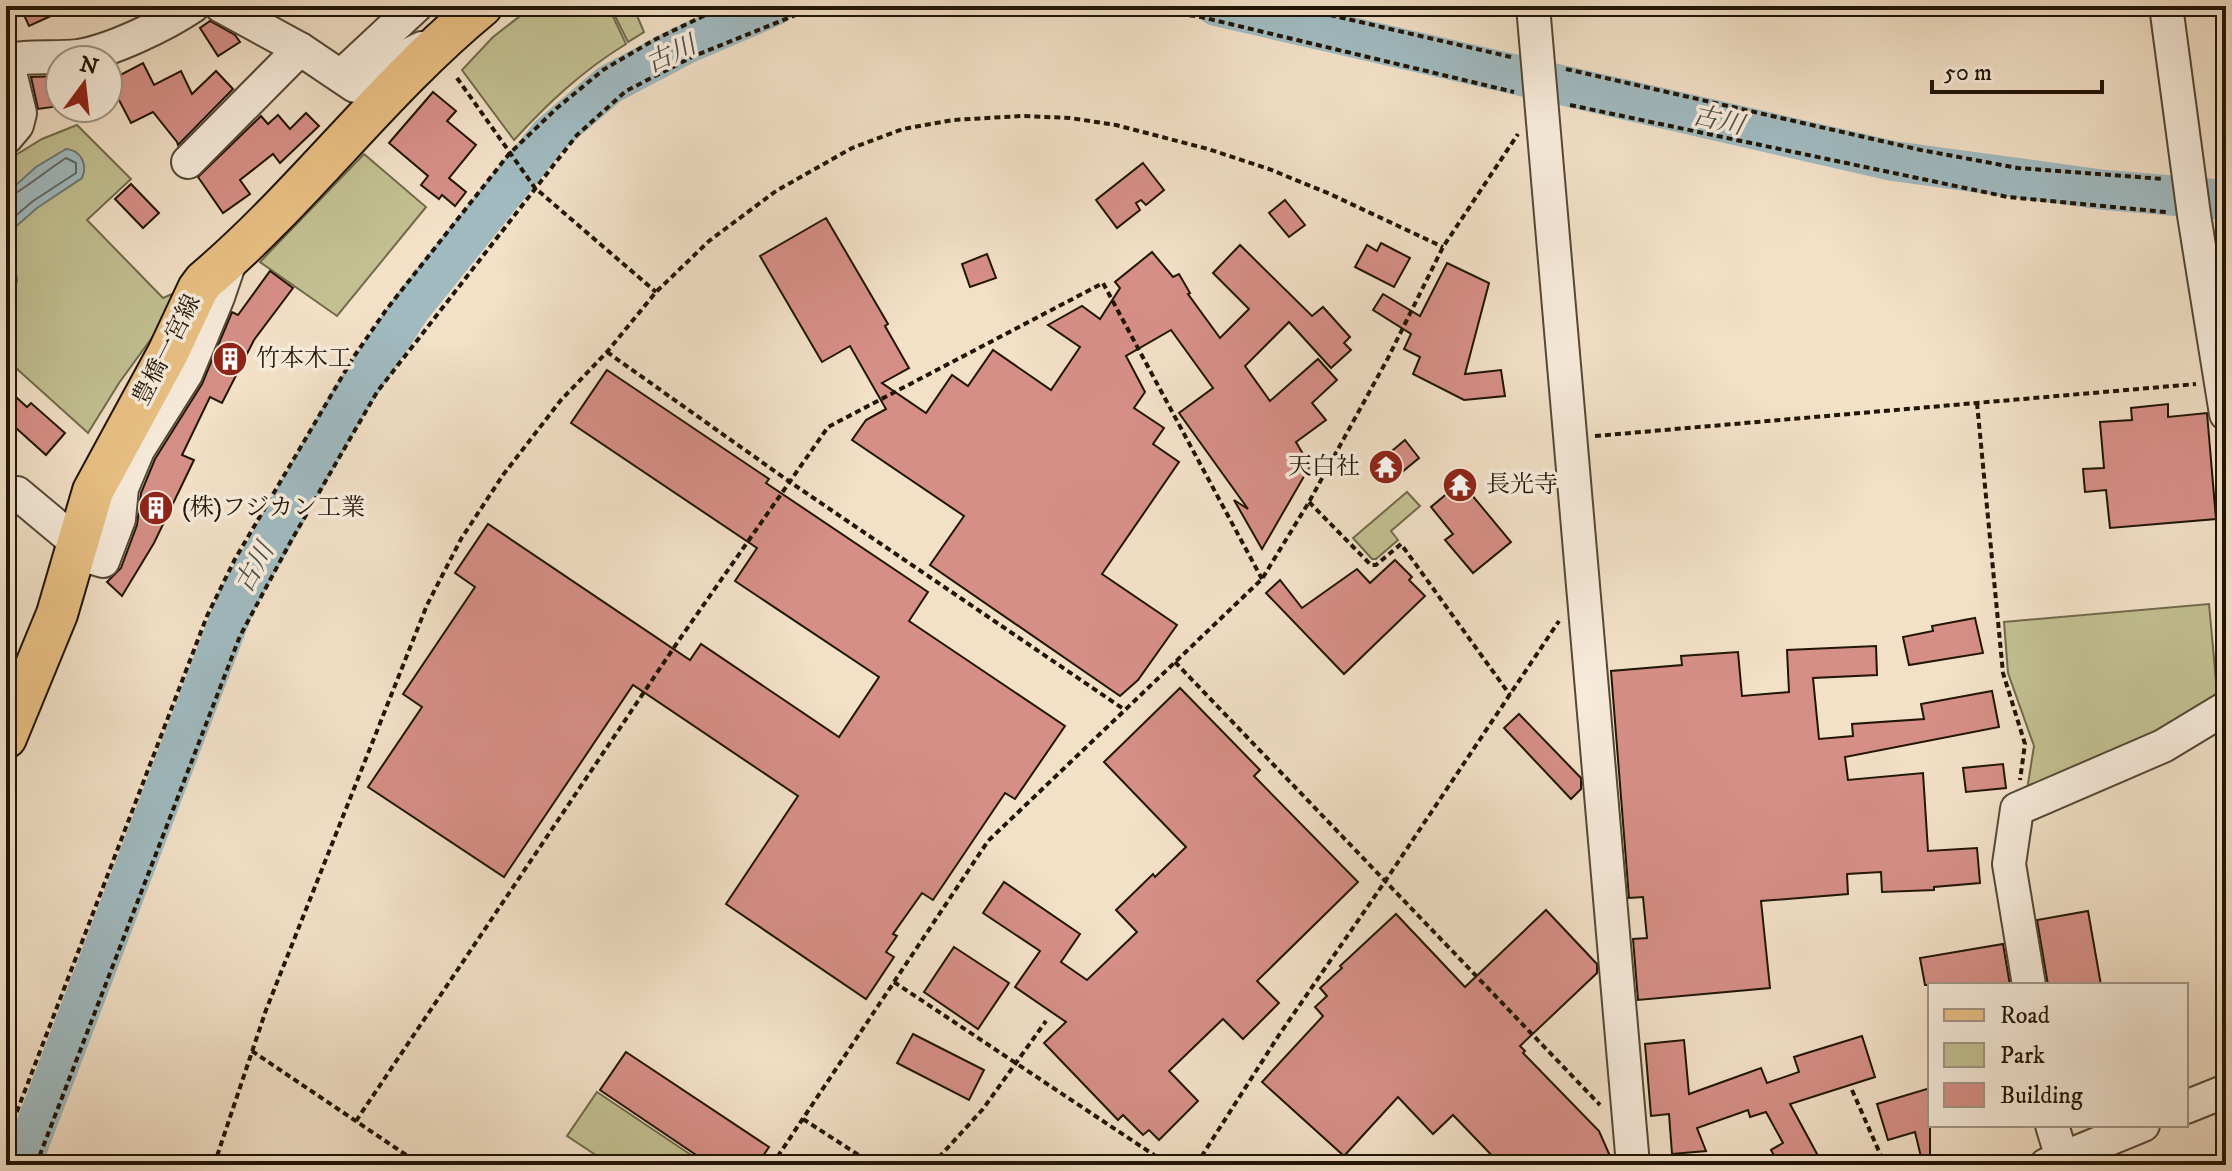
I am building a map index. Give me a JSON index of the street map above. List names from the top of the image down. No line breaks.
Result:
{"streets":{"main road":["豊橋一宮線"]},"water":["古川"],"places":{"building":["竹本木工","(株)フジカン工業"],"temple":["天白社","長光寺"]},"legend":["Road","Park","Building"],"scale_bar":"50 m","north":"top"}
